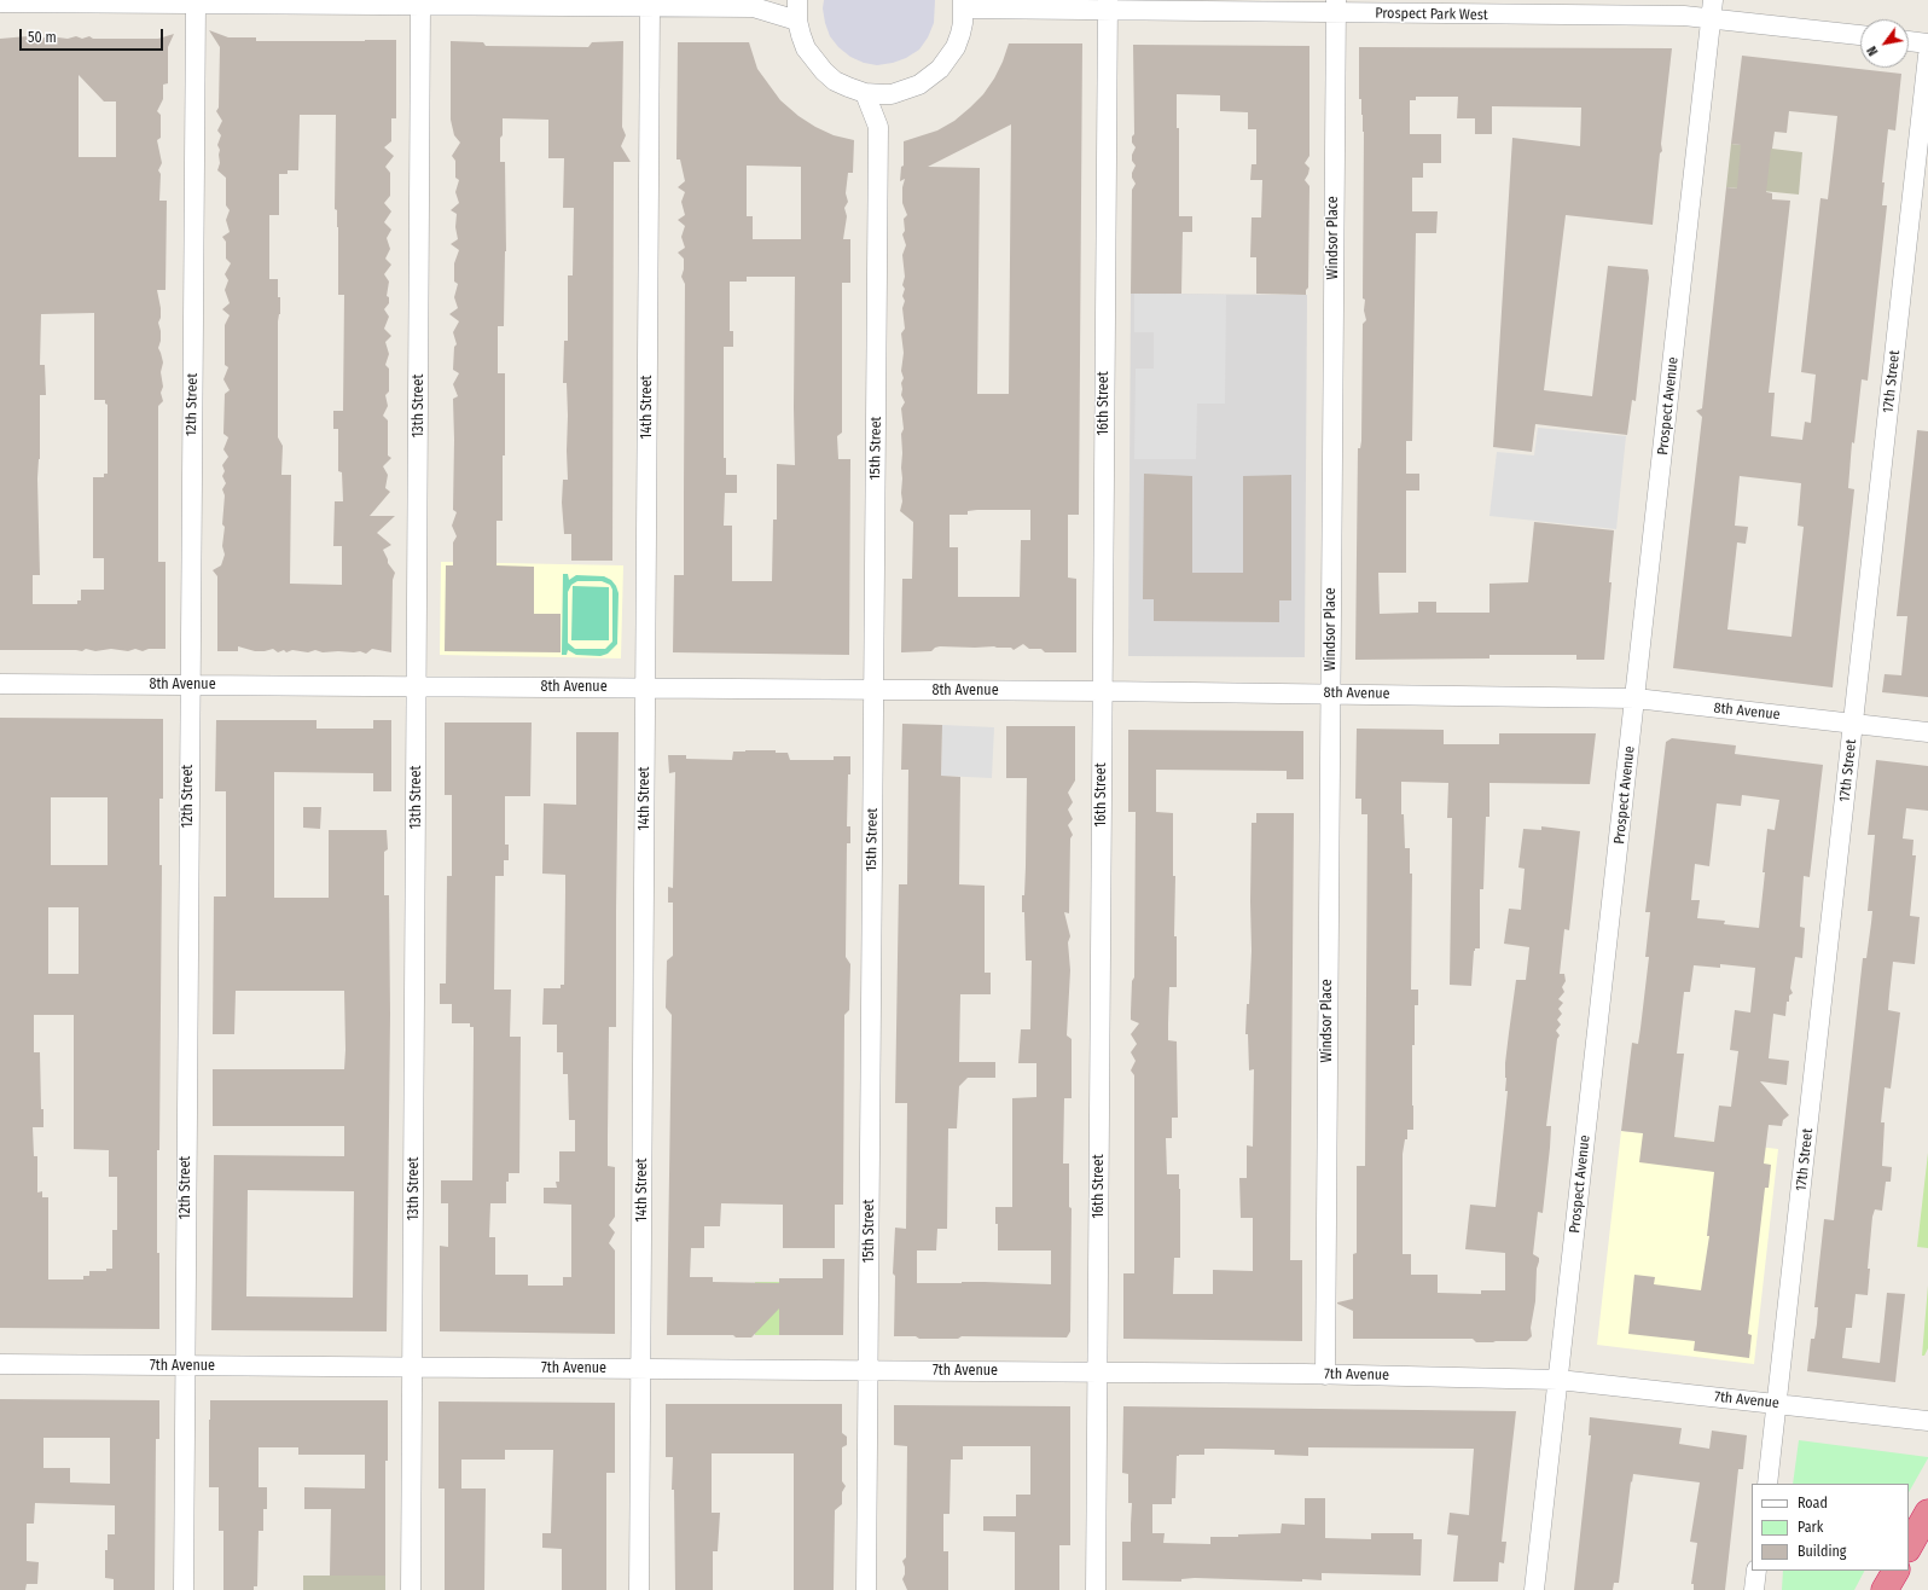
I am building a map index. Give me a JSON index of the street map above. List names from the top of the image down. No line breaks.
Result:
{"streets":{"street":["Prospect Park West","Windsor Place","17th Street","16th Street","12th Street","13th Street","Prospect Avenue","14th Street","15th Street","8th Avenue","7th Avenue"]},"crossings":[["Prospect Park West","Windsor Place"],["Prospect Park West","16th Street"],["Prospect Park West","Prospect Avenue"],["Windsor Place","8th Avenue"],["Windsor Place","7th Avenue"],["17th Street","8th Avenue"],["17th Street","7th Avenue"],["16th Street","8th Avenue"],["16th Street","7th Avenue"],["12th Street","8th Avenue"],["12th Street","7th Avenue"],["13th Street","8th Avenue"],["13th Street","7th Avenue"],["Prospect Avenue","8th Avenue"],["Prospect Avenue","7th Avenue"],["14th Street","8th Avenue"],["14th Street","7th Avenue"],["15th Street","8th Avenue"],["15th Street","7th Avenue"]],"legend":["Road","Park","Building"],"scale_bar":"50 m","north":"bottom left"}
